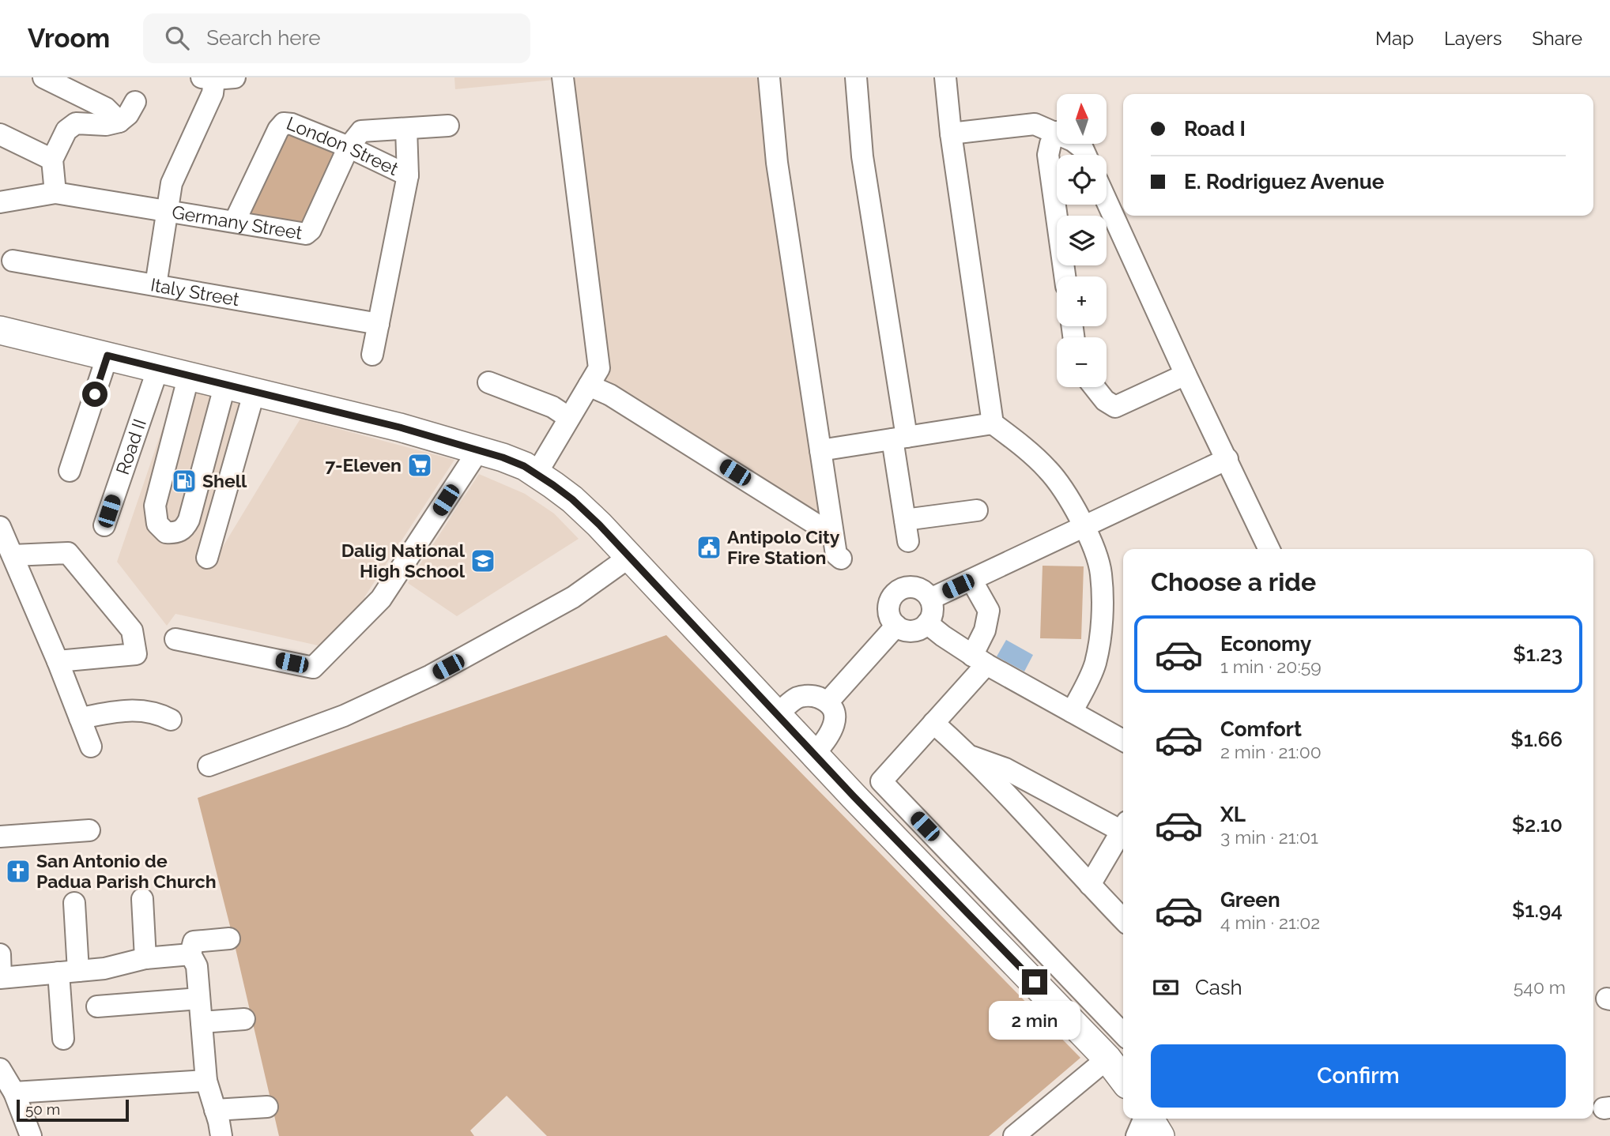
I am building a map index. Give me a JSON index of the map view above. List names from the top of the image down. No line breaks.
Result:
{"streets":{"street":["London Street","Germany Street","Italy Street","Road II"]},"crossings":[["London Street","Germany Street"]],"places":{"supermarket":["7-Eleven"],"fuel station":["Shell"],"public building":["Antipolo City Fire Station"],"school or university":["Dalig National High School"],"church":["San Antonio de Padua Parish Church"]},"scale_bar":"50 m","north":"top","page":{"header":"Vroom","search":"Search here","nav":["Map","Layers","Share"],"map_buttons":["+","−"],"banner":["Road I","E. Rodriguez Avenue"],"heading":"Choose a ride","list":[{"name":"Economy","note":"1 min · 20:59","value":"$1.23"},{"name":"Comfort","note":"2 min · 21:00","value":"$1.66"},{"name":"XL","note":"3 min · 21:01","value":"$2.10"},{"name":"Green","note":"4 min · 21:02","value":"$1.94"}],"pay":["Cash","540 m"],"bubble":"2 min","buttons":"Confirm","scale":"50 m"}}
